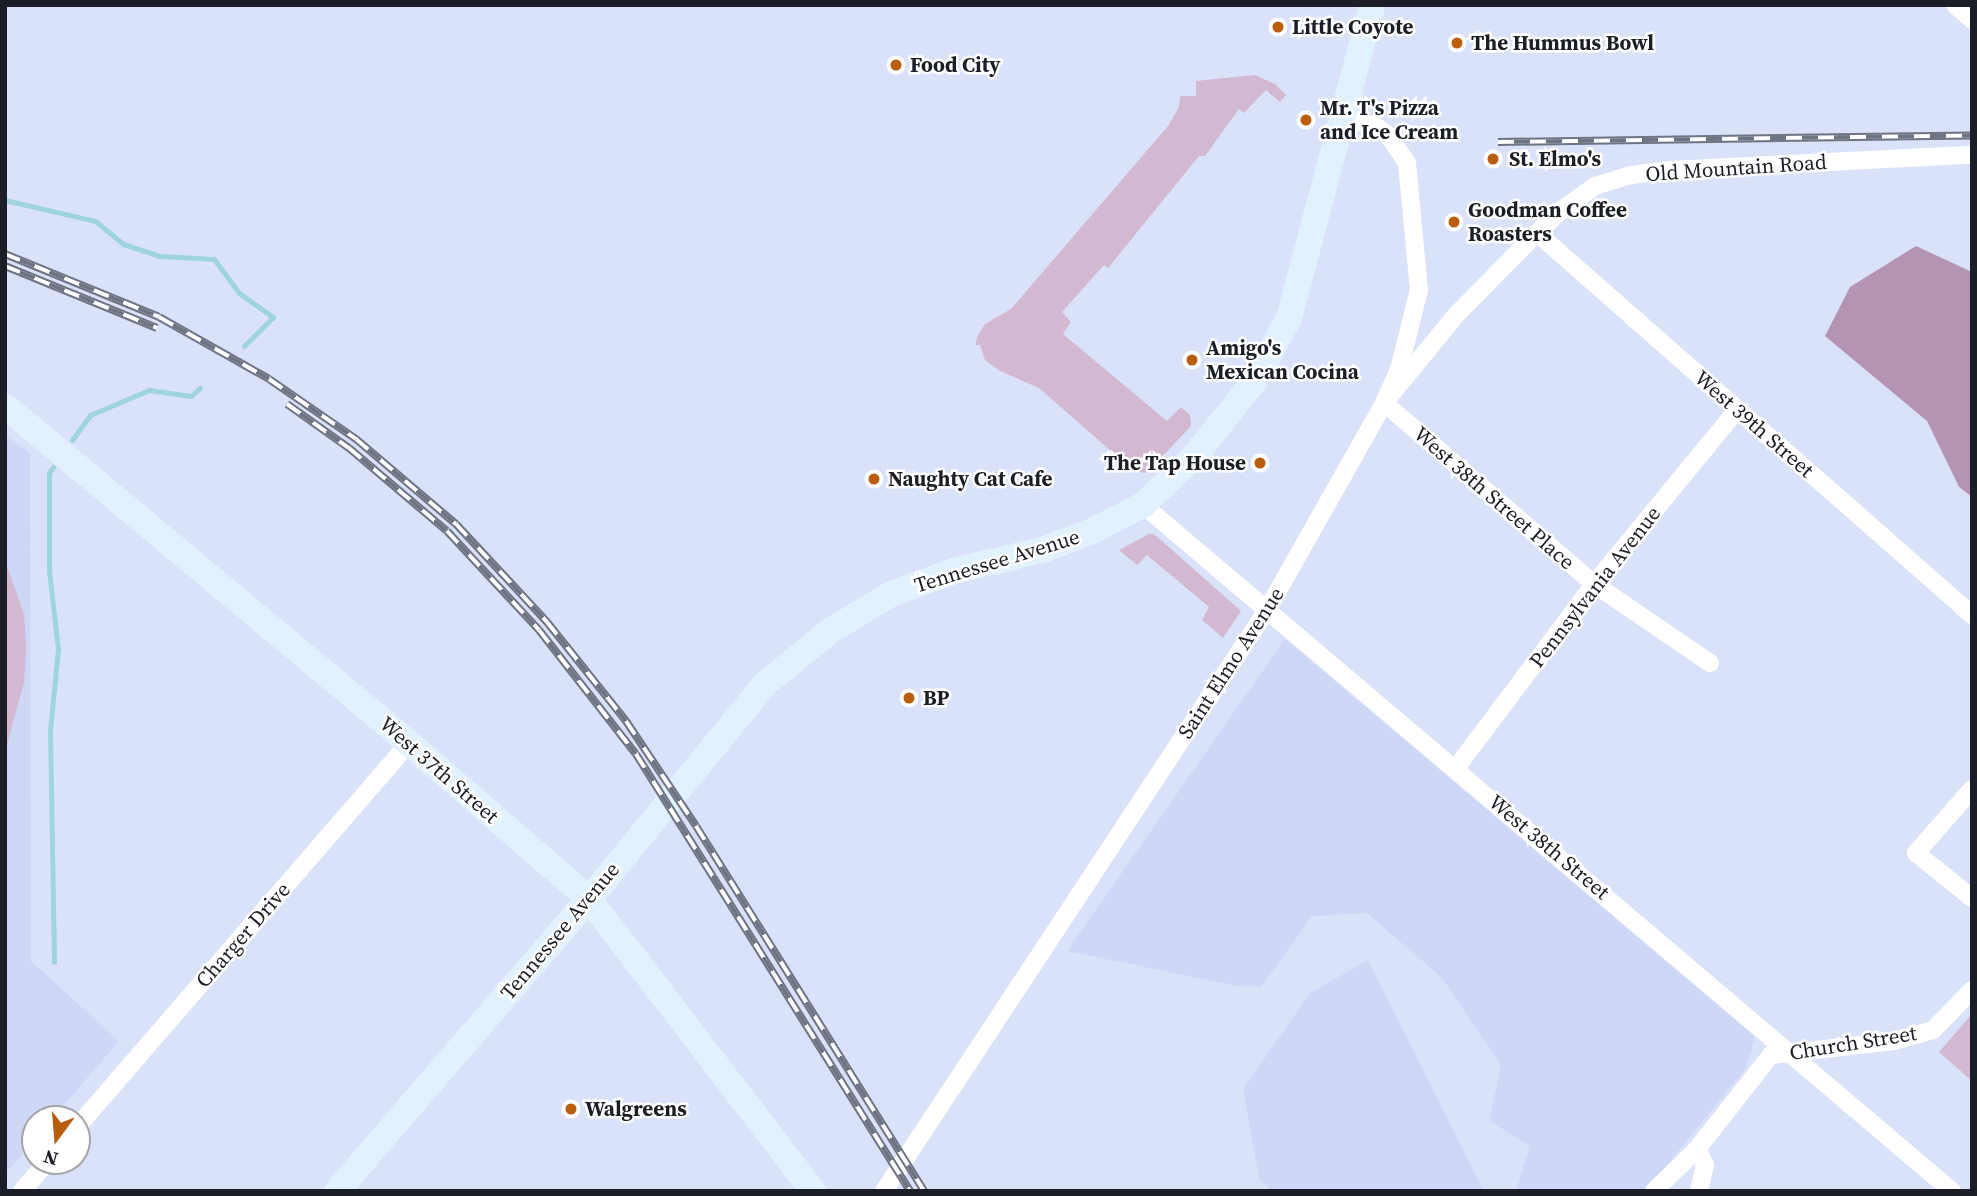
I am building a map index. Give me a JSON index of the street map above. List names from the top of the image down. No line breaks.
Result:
{"streets":{"main road":["Tennessee Avenue","West 37th Street"],"street":["Old Mountain Road","West 39th Street","West 38th Street Place","Pennsylvania Avenue","Saint Elmo Avenue","West 38th Street","Charger Drive","Church Street"]},"crossings":[["Old Mountain Road","West 39th Street"],["Old Mountain Road","West 38th Street Place"],["Old Mountain Road","Saint Elmo Avenue"],["West 39th Street","Pennsylvania Avenue"],["West 38th Street Place","Pennsylvania Avenue"],["West 38th Street Place","Saint Elmo Avenue"],["Tennessee Avenue","Saint Elmo Avenue"],["Tennessee Avenue","West 37th Street"],["Tennessee Avenue","West 38th Street"],["Pennsylvania Avenue","West 38th Street"],["Saint Elmo Avenue","West 38th Street"],["West 37th Street","Charger Drive"],["West 38th Street","Church Street"]],"places":["Little Coyote","The Hummus Bowl","Food City","Mr. T's Pizza and Ice Cream","St. Elmo's","Goodman Coffee Roasters","Amigo's Mexican Cocina","The Tap House","Naughty Cat Cafe","BP","Walgreens"],"north":"bottom"}
